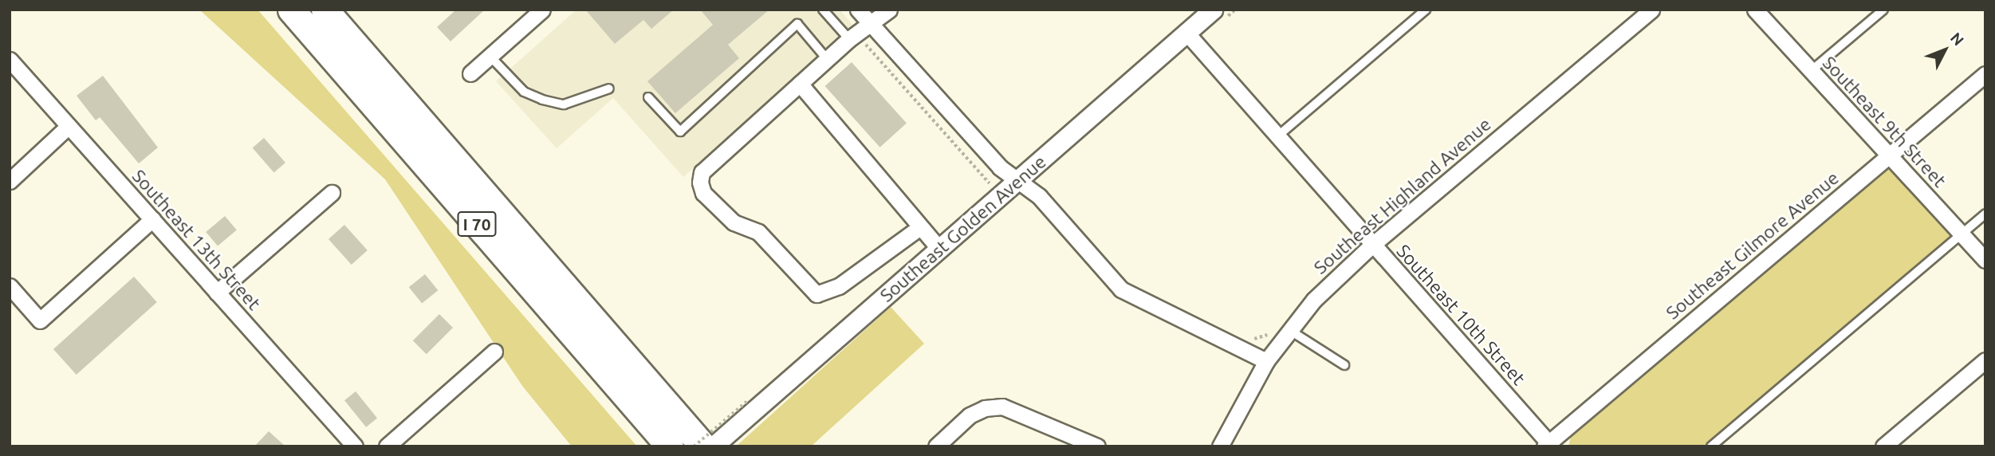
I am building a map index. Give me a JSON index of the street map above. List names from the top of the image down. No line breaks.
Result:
{"streets":{"highway":["I 70"],"street":["Southeast 9th Street","Southeast Highland Avenue","Southeast Golden Avenue","Southeast 13th Street","Southeast Gilmore Avenue","Southeast 10th Street"]},"crossings":[["Southeast 9th Street","Southeast Gilmore Avenue"],["Southeast Highland Avenue","Southeast 10th Street"],["Southeast Golden Avenue","Southeast 10th Street"],["Southeast Gilmore Avenue","Southeast 10th Street"]],"north":"top right"}
